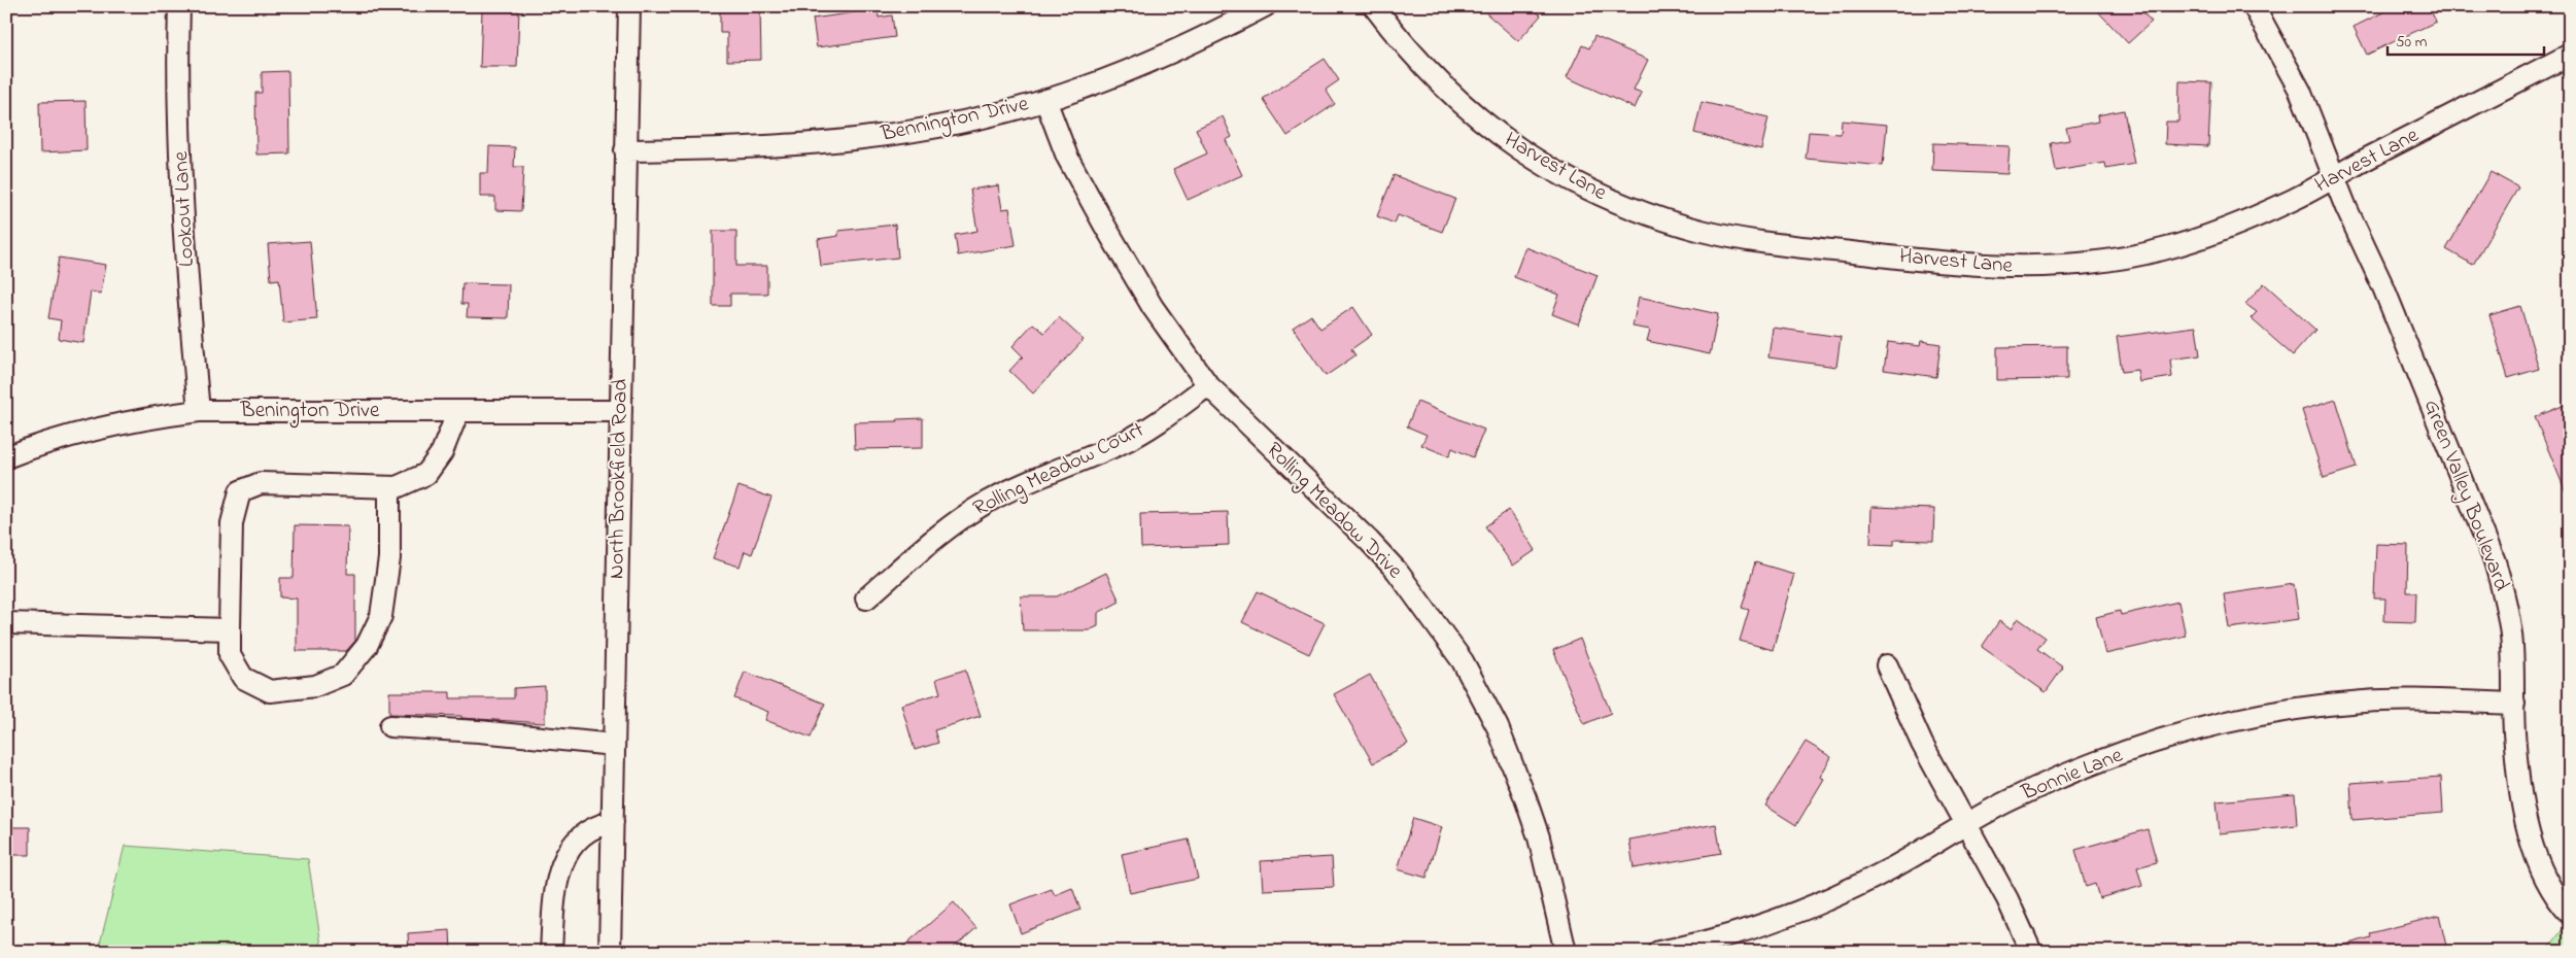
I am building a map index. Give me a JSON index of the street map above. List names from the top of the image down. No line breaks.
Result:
{"streets":{"street":["Bennington Drive","Harvest Lane","Lookout Lane","Benington Drive","Rolling Meadow Court","North Brookfield Road","Green Valley Boulevard","Rolling Meadow Drive","Bonnie Lane"]},"crossings":[["Bennington Drive","North Brookfield Road"],["Bennington Drive","Rolling Meadow Drive"],["Harvest Lane","Green Valley Boulevard"],["Lookout Lane","Benington Drive"],["Benington Drive","North Brookfield Road"],["Rolling Meadow Court","Rolling Meadow Drive"],["Green Valley Boulevard","Bonnie Lane"]],"scale_bar":"50 m"}
